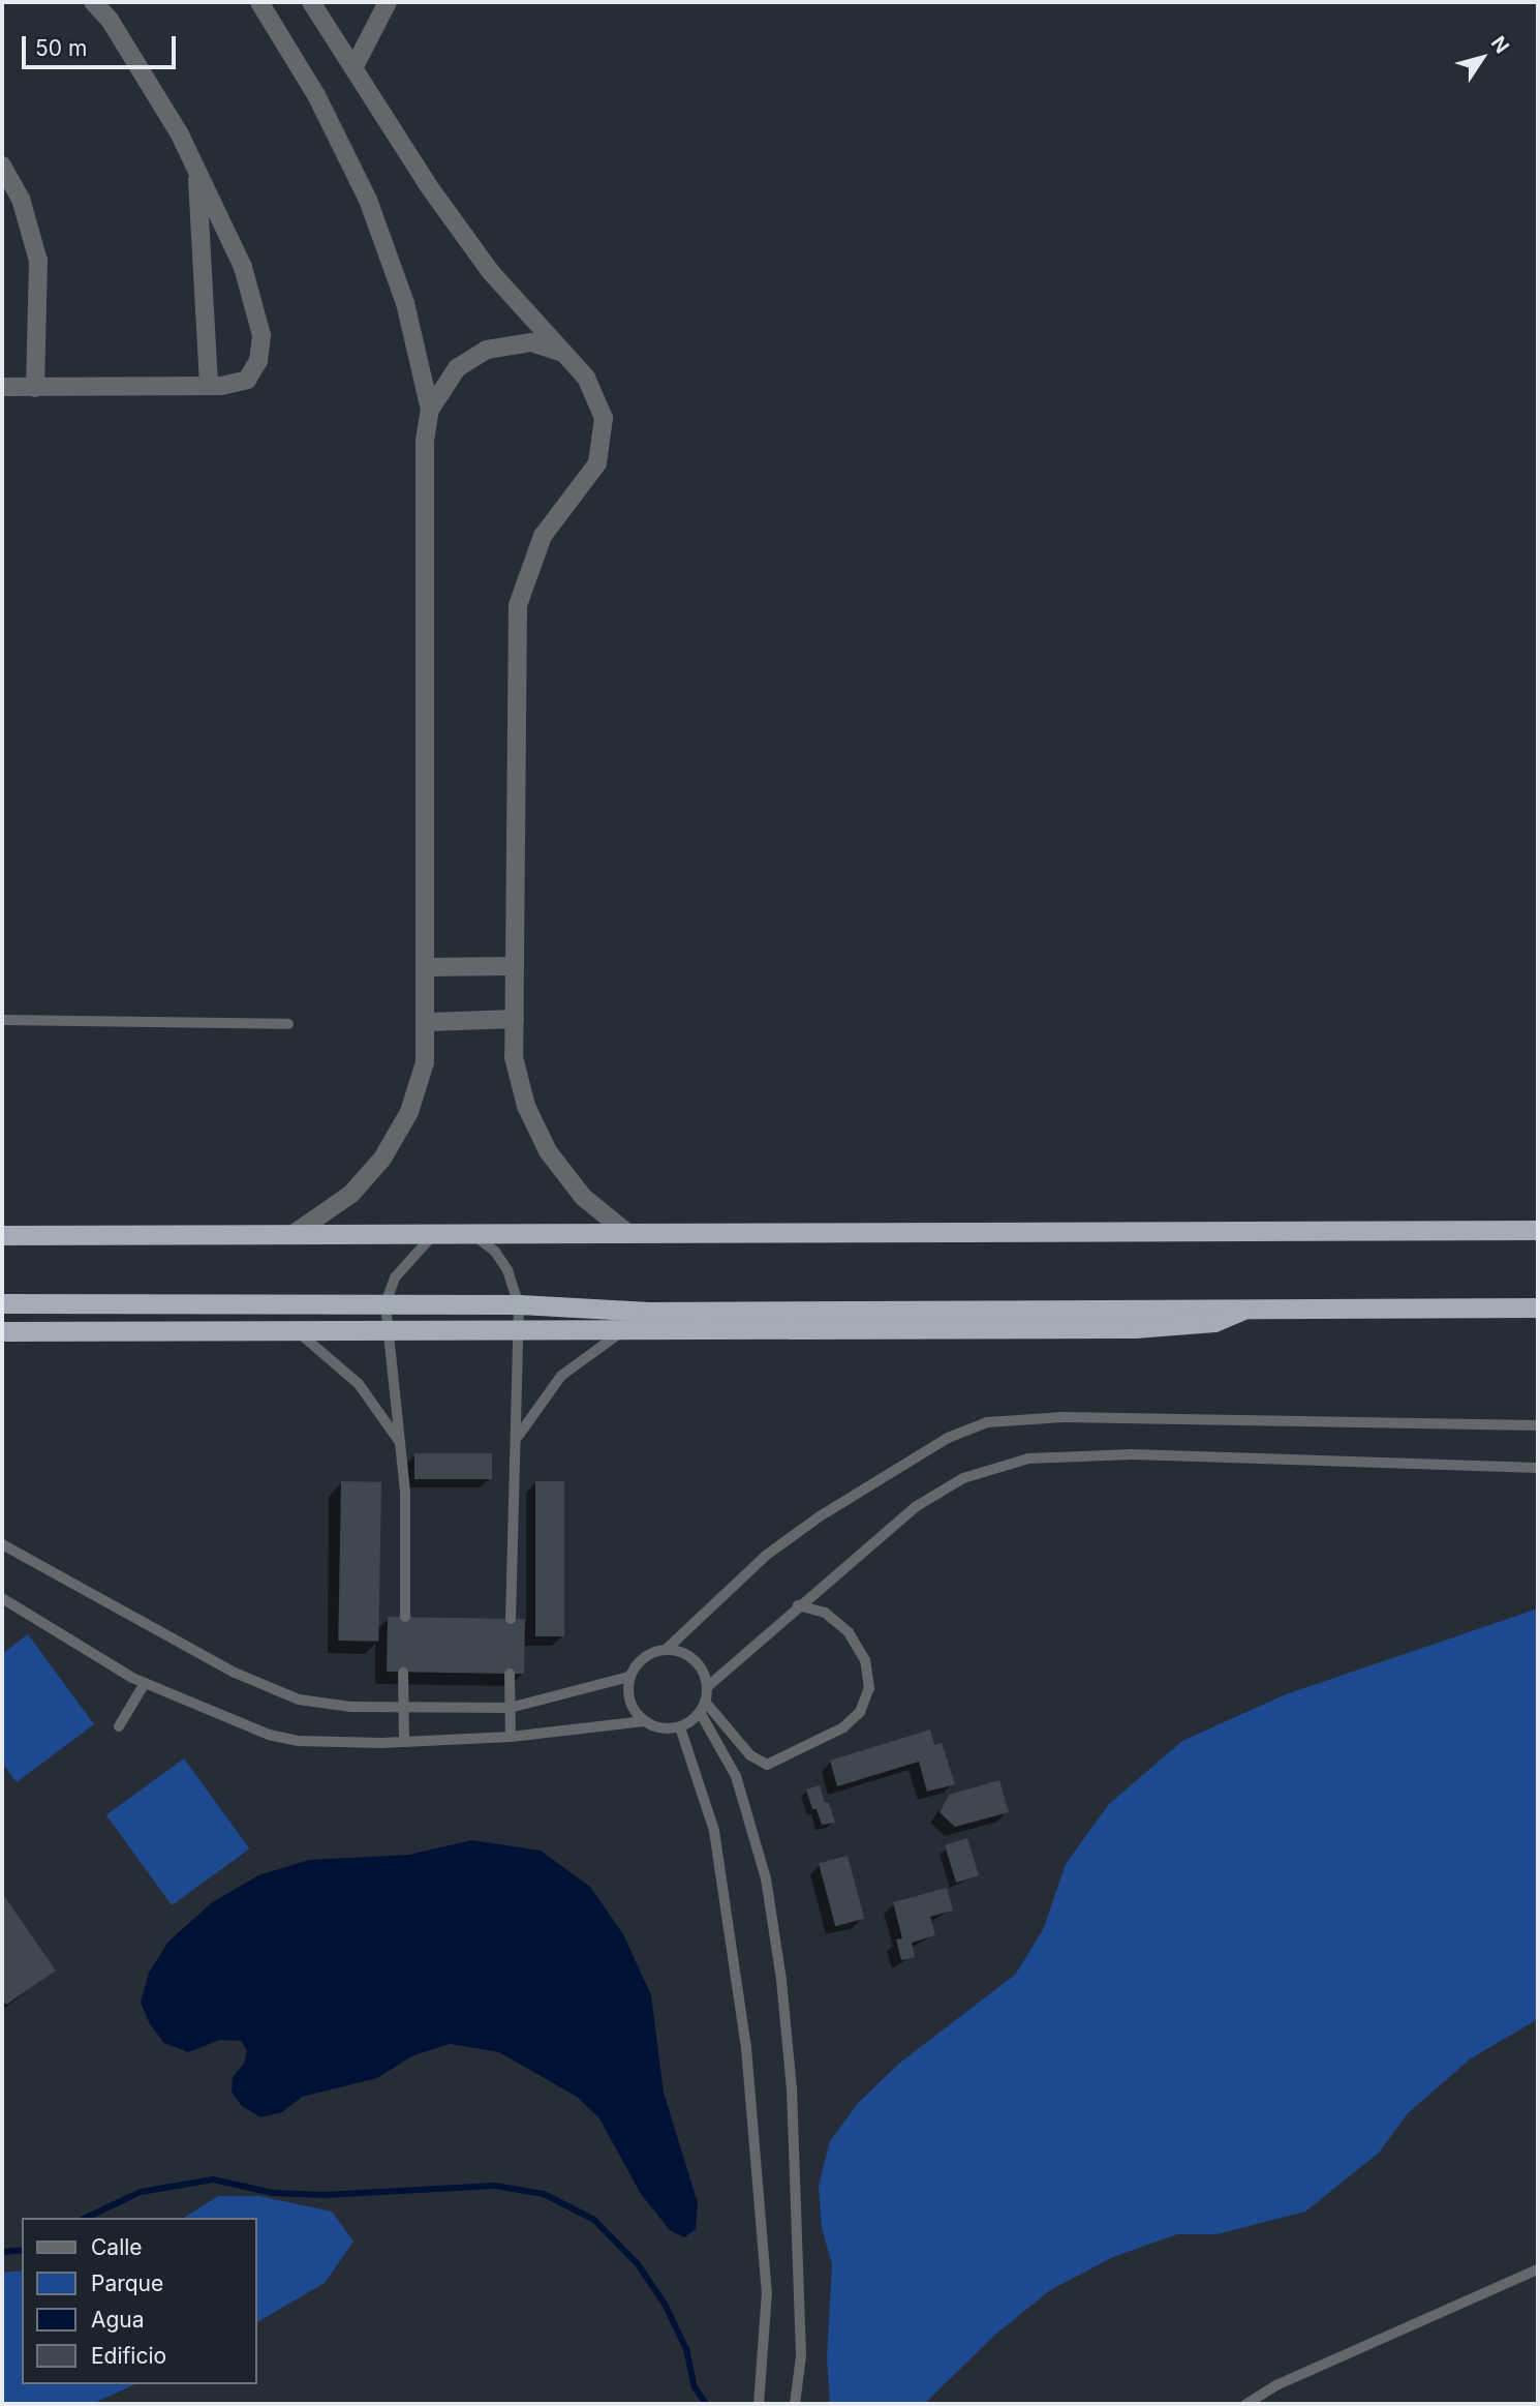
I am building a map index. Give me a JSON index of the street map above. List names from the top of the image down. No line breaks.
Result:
{"legend":["Calle","Parque","Agua","Edificio"],"scale_bar":"50 m","north":"top right"}
